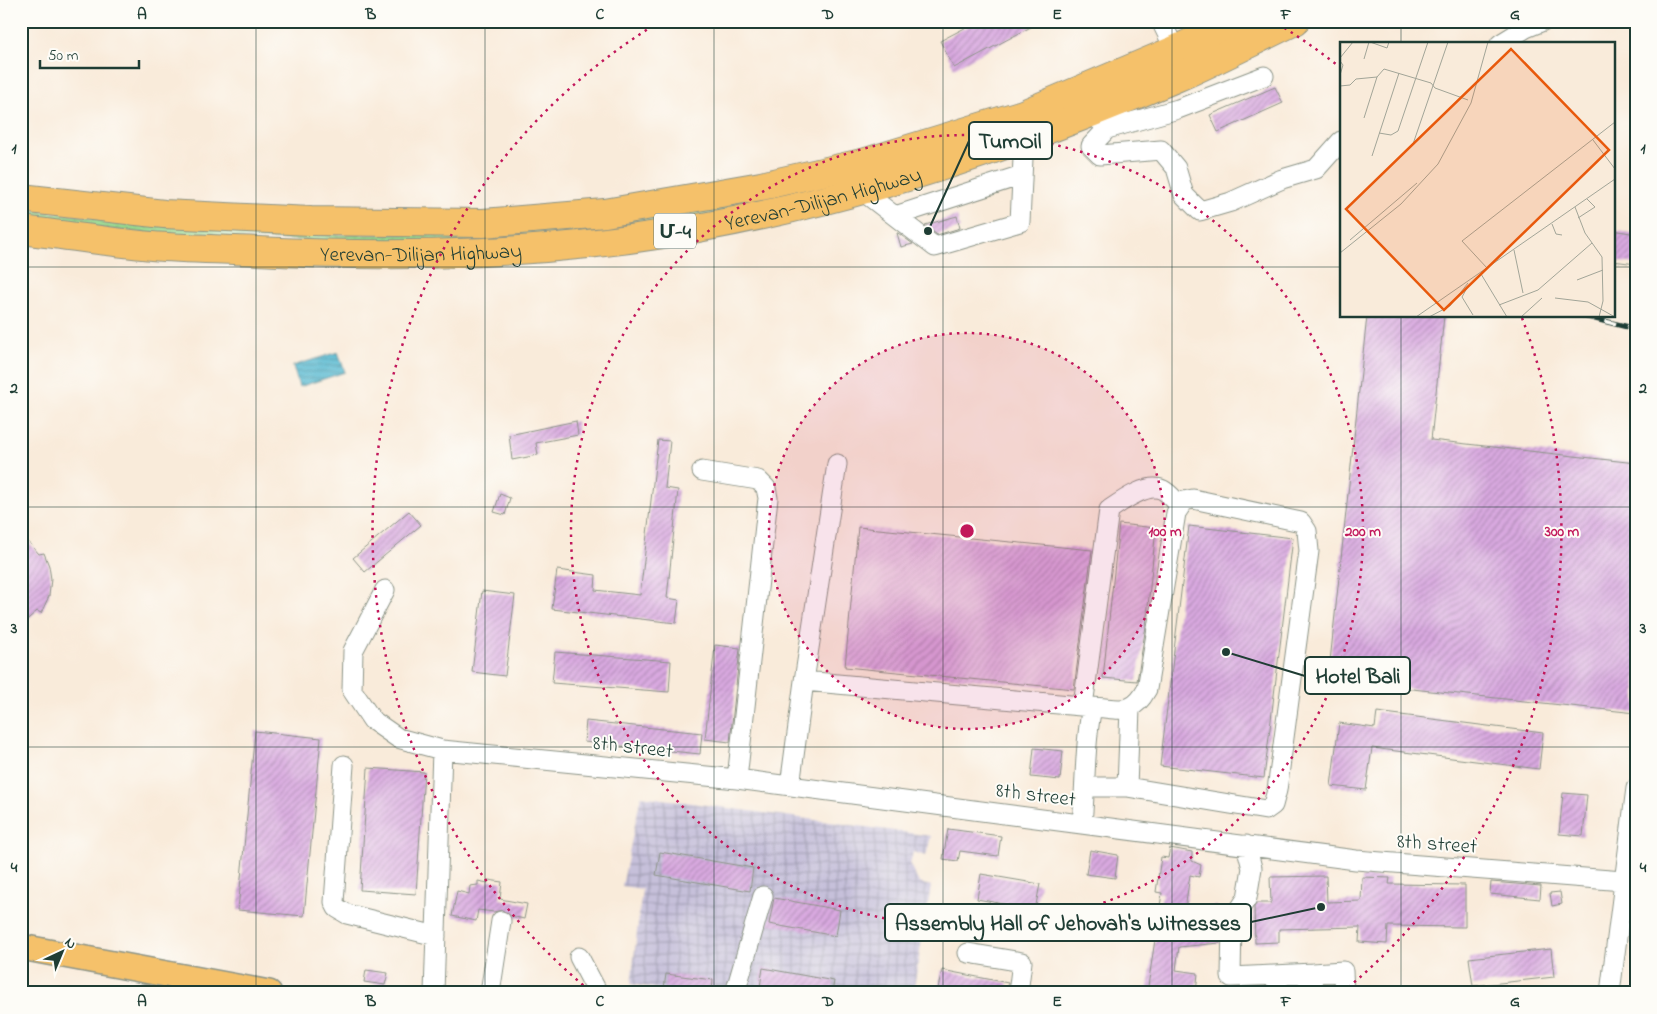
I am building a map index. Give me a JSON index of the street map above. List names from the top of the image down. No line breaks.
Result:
{"streets":{"highway":["Yerevan-Dilijan Highway","Մ-4"],"street":["8th street"]},"places":["TumOil","Hotel Bali","Assembly Hall of Jehovah's Witnesses"],"scale_bar":"50 m","north":"top right","grid":{"columns":["A","B","C","D","E","F","G"],"rows":["1","2","3","4"]},"rings":["100 m","200 m","300 m"]}
